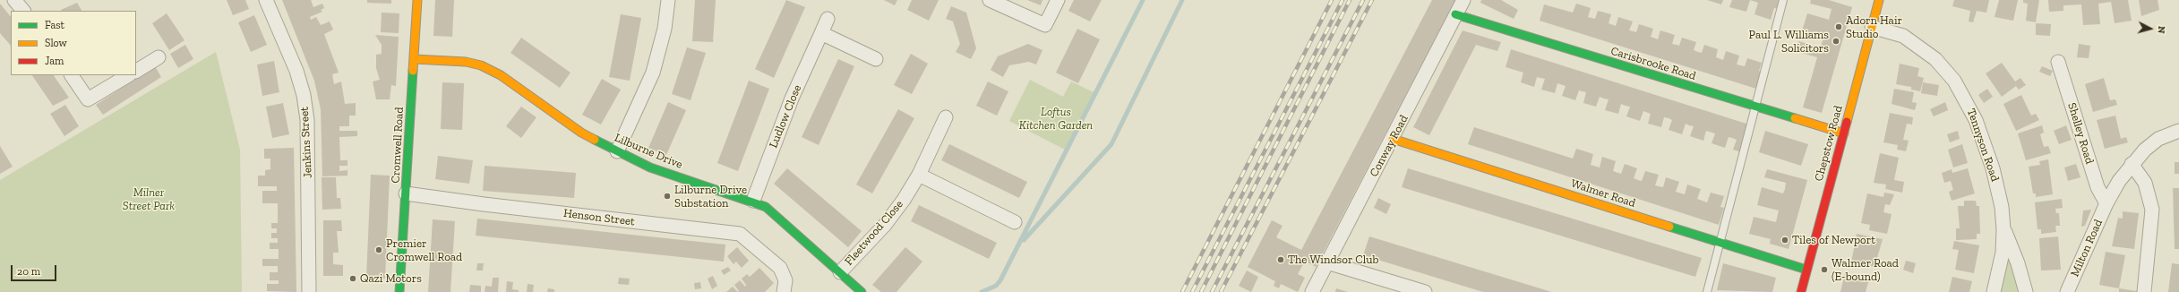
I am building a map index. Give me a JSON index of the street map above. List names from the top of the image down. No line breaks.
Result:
{"streets":{"street":["Carisbrooke Road","Ludlow Close","Shelley Road","Jenkins Street","Chepstow Road","Cromwell Road","Tennyson Road","Conway Road","Lilburne Drive","Walmer Road","Henson Street","Fleetwood Close","Milton Road"]},"crossings":[["Carisbrooke Road","Chepstow Road"],["Carisbrooke Road","Conway Road"],["Ludlow Close","Lilburne Drive"],["Shelley Road","Milton Road"],["Chepstow Road","Tennyson Road"],["Chepstow Road","Walmer Road"],["Cromwell Road","Lilburne Drive"],["Cromwell Road","Henson Street"],["Conway Road","Walmer Road"],["Lilburne Drive","Fleetwood Close"]],"parks":["Loftus Kitchen Garden","Milner Street Park"],"places":["Adorn Hair Studio","Paul L. Williams Solicitors","Lilburne Drive Substation","Tiles of Newport","Premier Cromwell Road","The Windsor Club","Walmer Road (E-bound)","Qazi Motors"],"legend":["Fast","Slow","Jam"],"scale_bar":"20 m","north":"right"}
